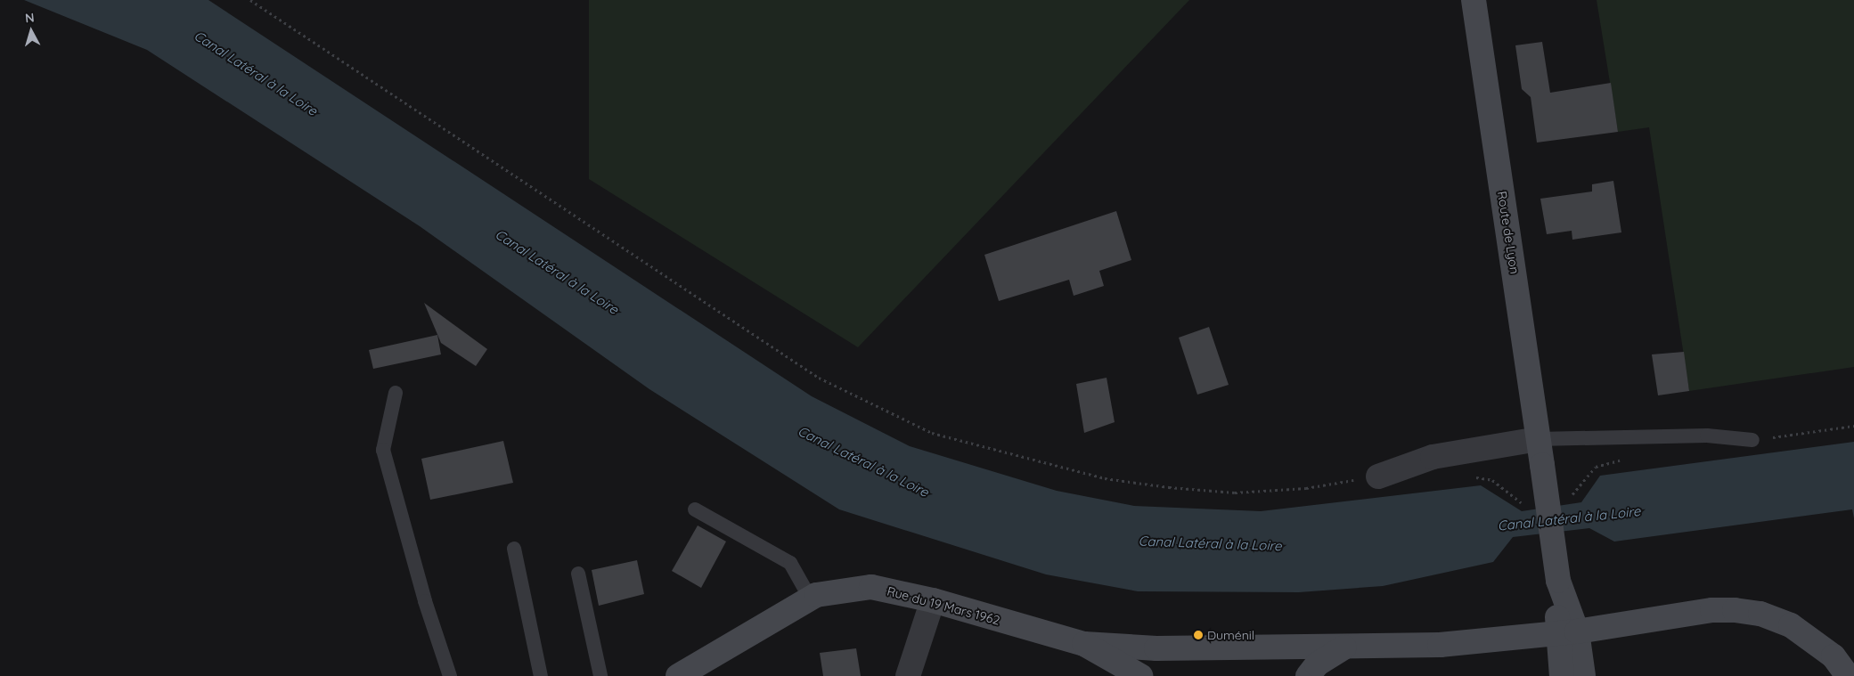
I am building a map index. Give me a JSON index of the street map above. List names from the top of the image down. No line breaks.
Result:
{"streets":{"street":["Route de Lyon","Rue du 19 Mars 1962"]},"water":["Canal Latéral à la Loire"],"places":["Duménil"],"north":"top"}
